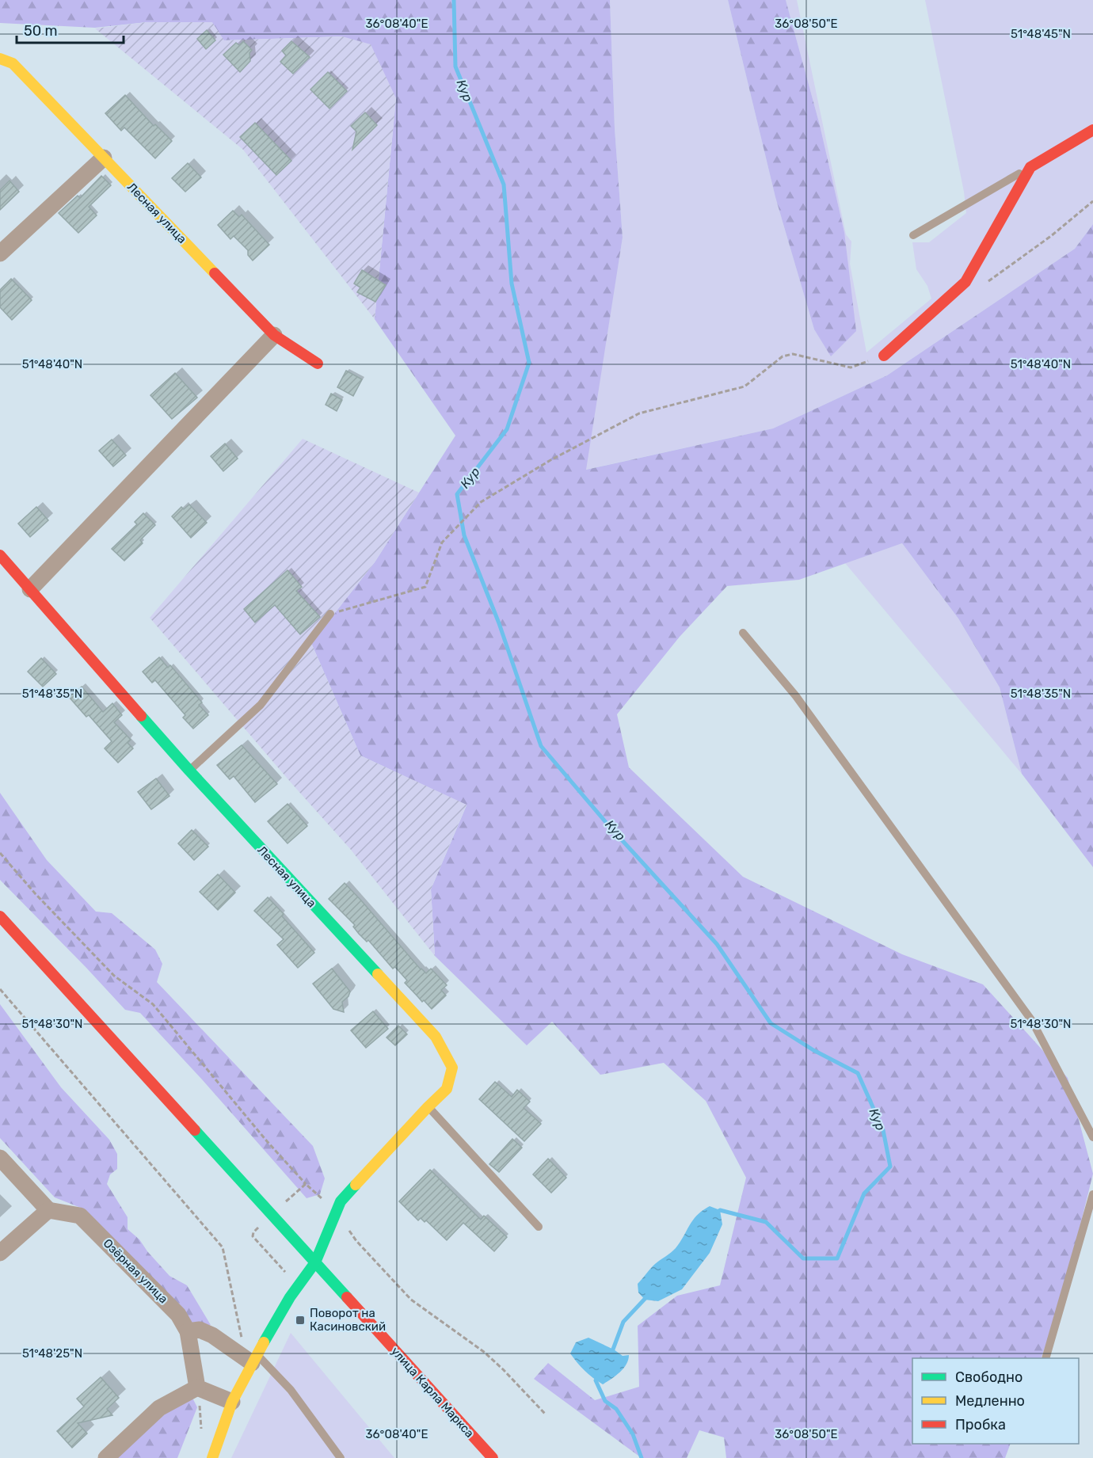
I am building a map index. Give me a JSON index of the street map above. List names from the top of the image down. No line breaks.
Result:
{"streets":{"street":["Лесная улица","Озёрная улица","улица Карла Маркса"]},"crossings":[["Лесная улица","улица Карла Маркса"]],"water":["Кур"],"places":{"transit":["Поворот на Касиновский"]},"legend":["Свободно","Медленно","Пробка"],"scale_bar":"50 m","coordinates":["36°08'40\"E","36°08'50\"E","51°48'45\"N","51°48'40\"N","51°48'35\"N","51°48'30\"N","51°48'25\"N"]}
